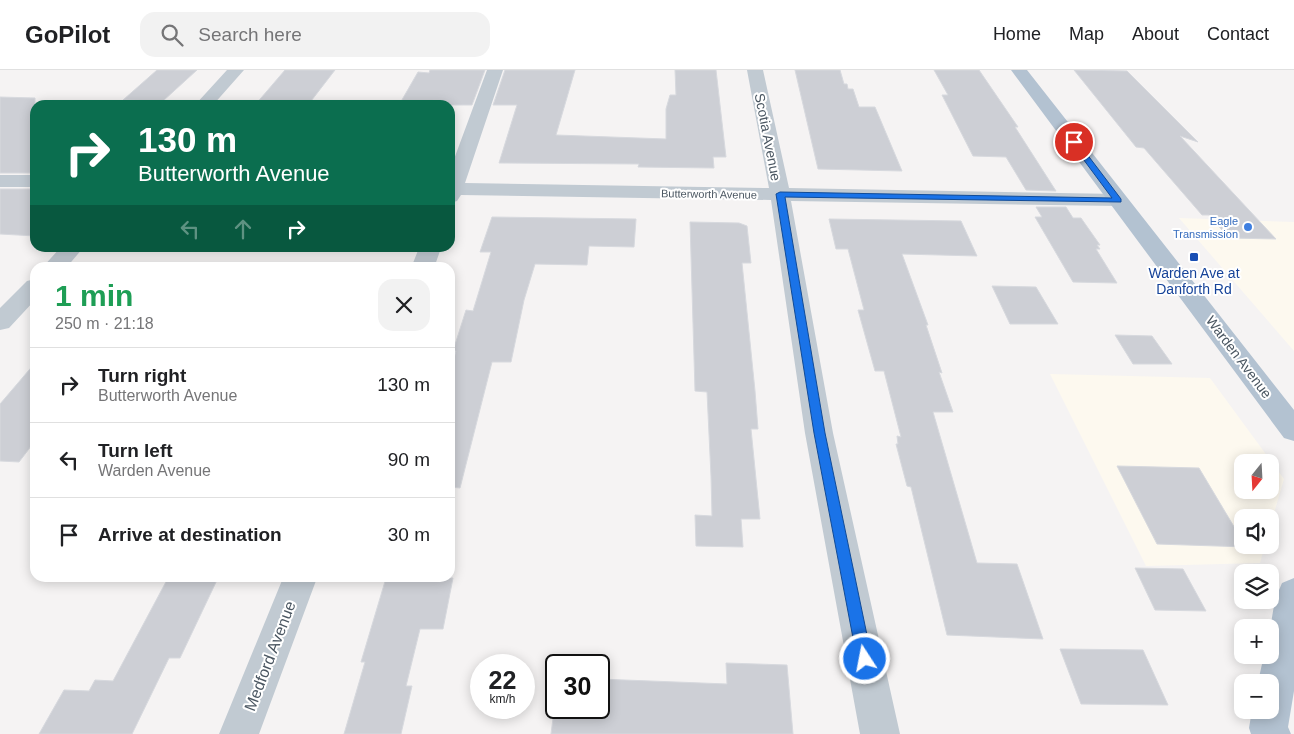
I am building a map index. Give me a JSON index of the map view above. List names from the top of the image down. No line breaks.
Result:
{"streets":{"main road":["Warden Avenue"],"street":["Scotia Avenue","Butterworth Avenue","Medford Avenue"]},"crossings":[["Scotia Avenue","Butterworth Avenue"],["Butterworth Avenue","Warden Avenue"]],"places":{"other":["Eagle Transmission"],"transit":["Warden Ave at Danforth Rd"]},"north":"bottom","page":{"header":"GoPilot","search":"Search here","nav":["Home","Map","About","Contact"],"turn":["130 m","Butterworth Avenue"],"heading":["1 min","250 m · 21:18"],"list":[{"name":"Turn right","note":"Butterworth Avenue","value":"130 m"},{"name":"Turn left","note":"Warden Avenue","value":"90 m"},{"name":"Arrive at destination","value":"30 m"}],"map_buttons":["+","−"],"speed":"22 km/h","limit":"30"}}
